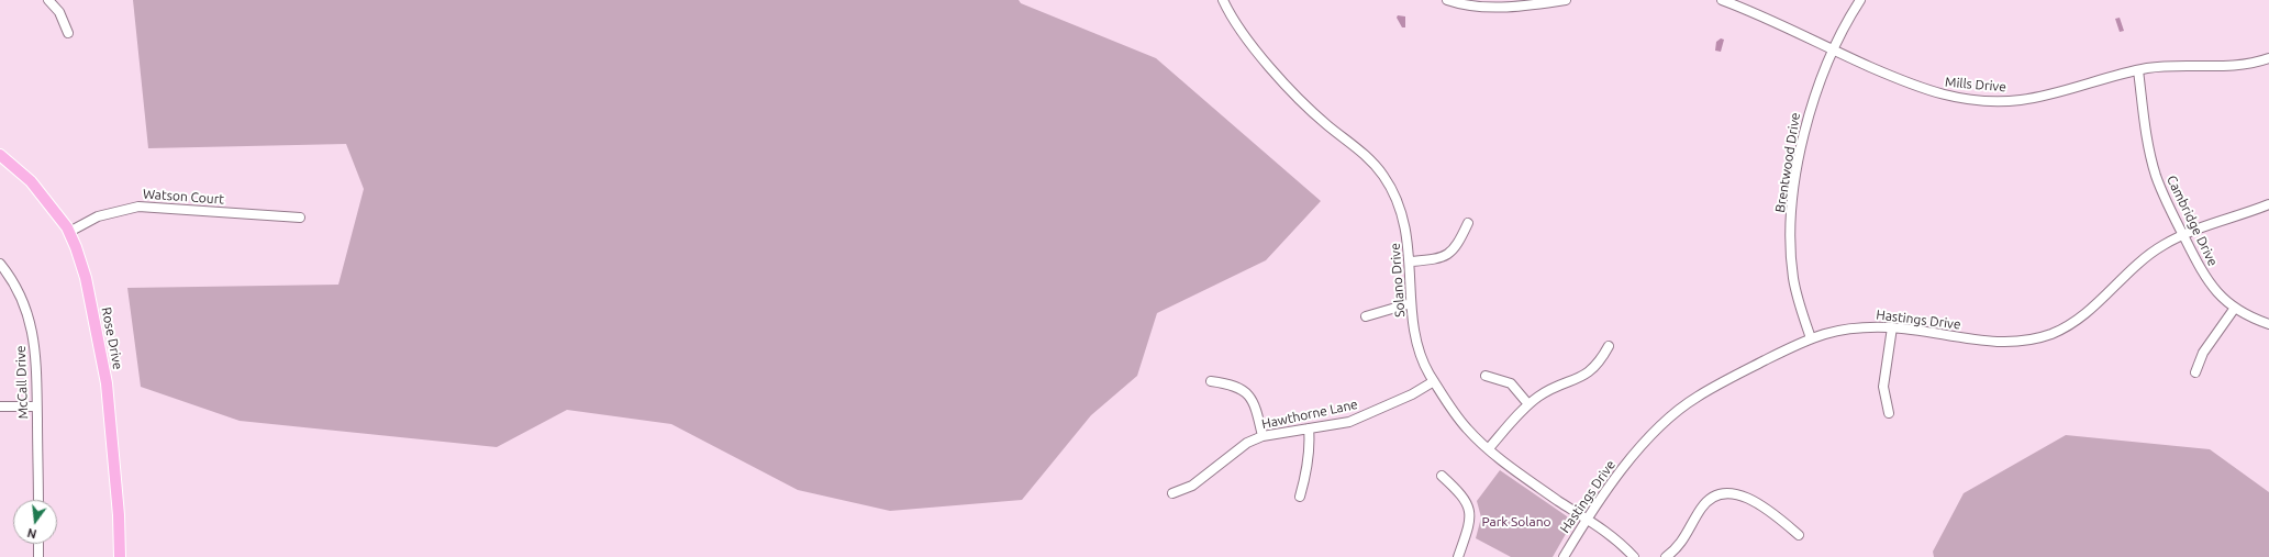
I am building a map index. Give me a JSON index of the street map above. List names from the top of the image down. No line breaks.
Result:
{"streets":{"main road":["Rose Drive"],"street":["Mills Drive","Brentwood Drive","Watson Court","Cambridge Drive","Solano Drive","Hastings Drive","McCall Drive","Hawthorne Lane"]},"crossings":[["Mills Drive","Brentwood Drive"],["Mills Drive","Cambridge Drive"],["Brentwood Drive","Hastings Drive"],["Watson Court","Rose Drive"],["Cambridge Drive","Hastings Drive"],["Solano Drive","Hastings Drive"],["Solano Drive","Hawthorne Lane"]],"parks":["Park Solano"],"north":"bottom"}
